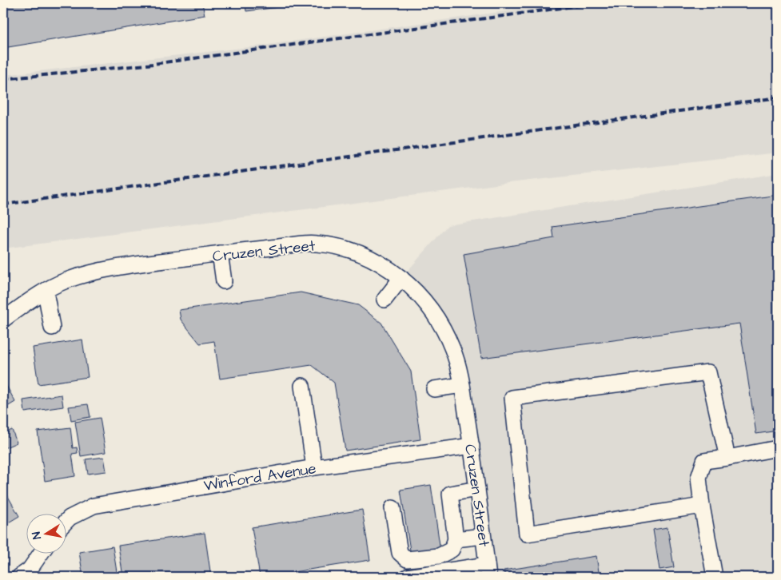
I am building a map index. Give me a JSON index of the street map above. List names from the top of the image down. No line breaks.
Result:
{"streets":{"street":["Cruzen Street","Winford Avenue"]},"crossings":[["Cruzen Street","Winford Avenue"]],"north":"left"}
